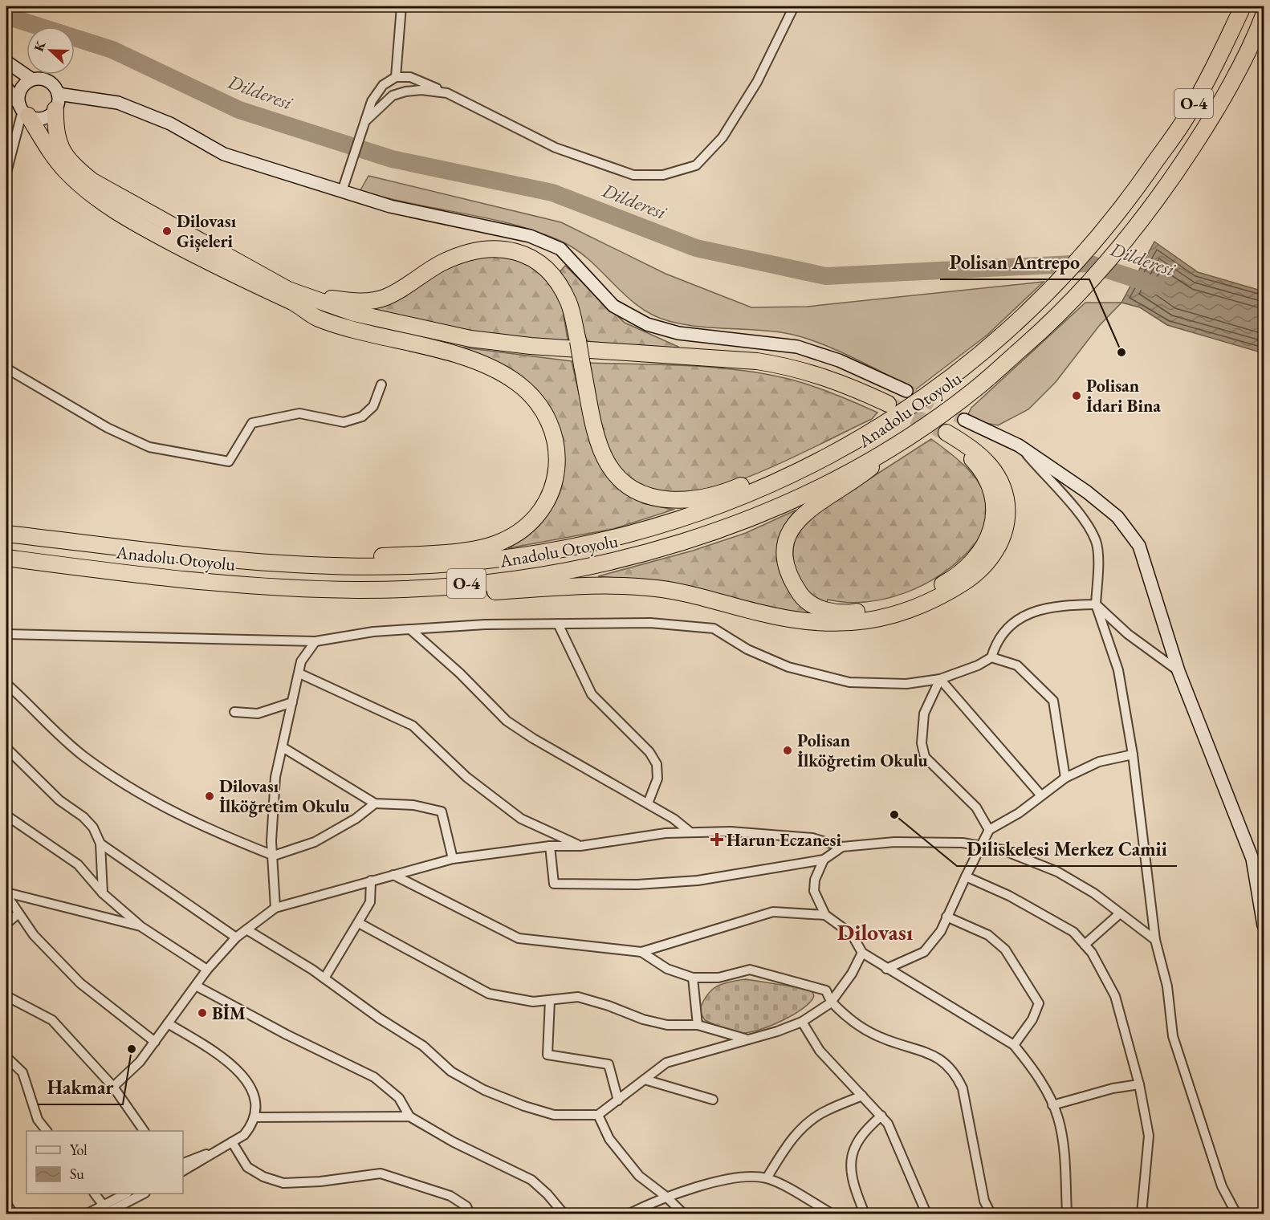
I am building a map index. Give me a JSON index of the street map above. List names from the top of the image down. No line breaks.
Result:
{"streets":{"highway":["O-4","Anadolu Otoyolu"]},"districts":["Dilovası"],"water":["Dilderesi"],"places":{"other":["Dilovası Gişeleri","Polisan Antrepo","Polisan İdari Bina","Polisan İlköğretim Okulu","Dilovası İlköğretim Okulu","Diliskelesi Merkez Camii","BİM","Hakmar"],"health":["Harun Eczanesi"]},"legend":["Yol","Su"],"north":"left"}
